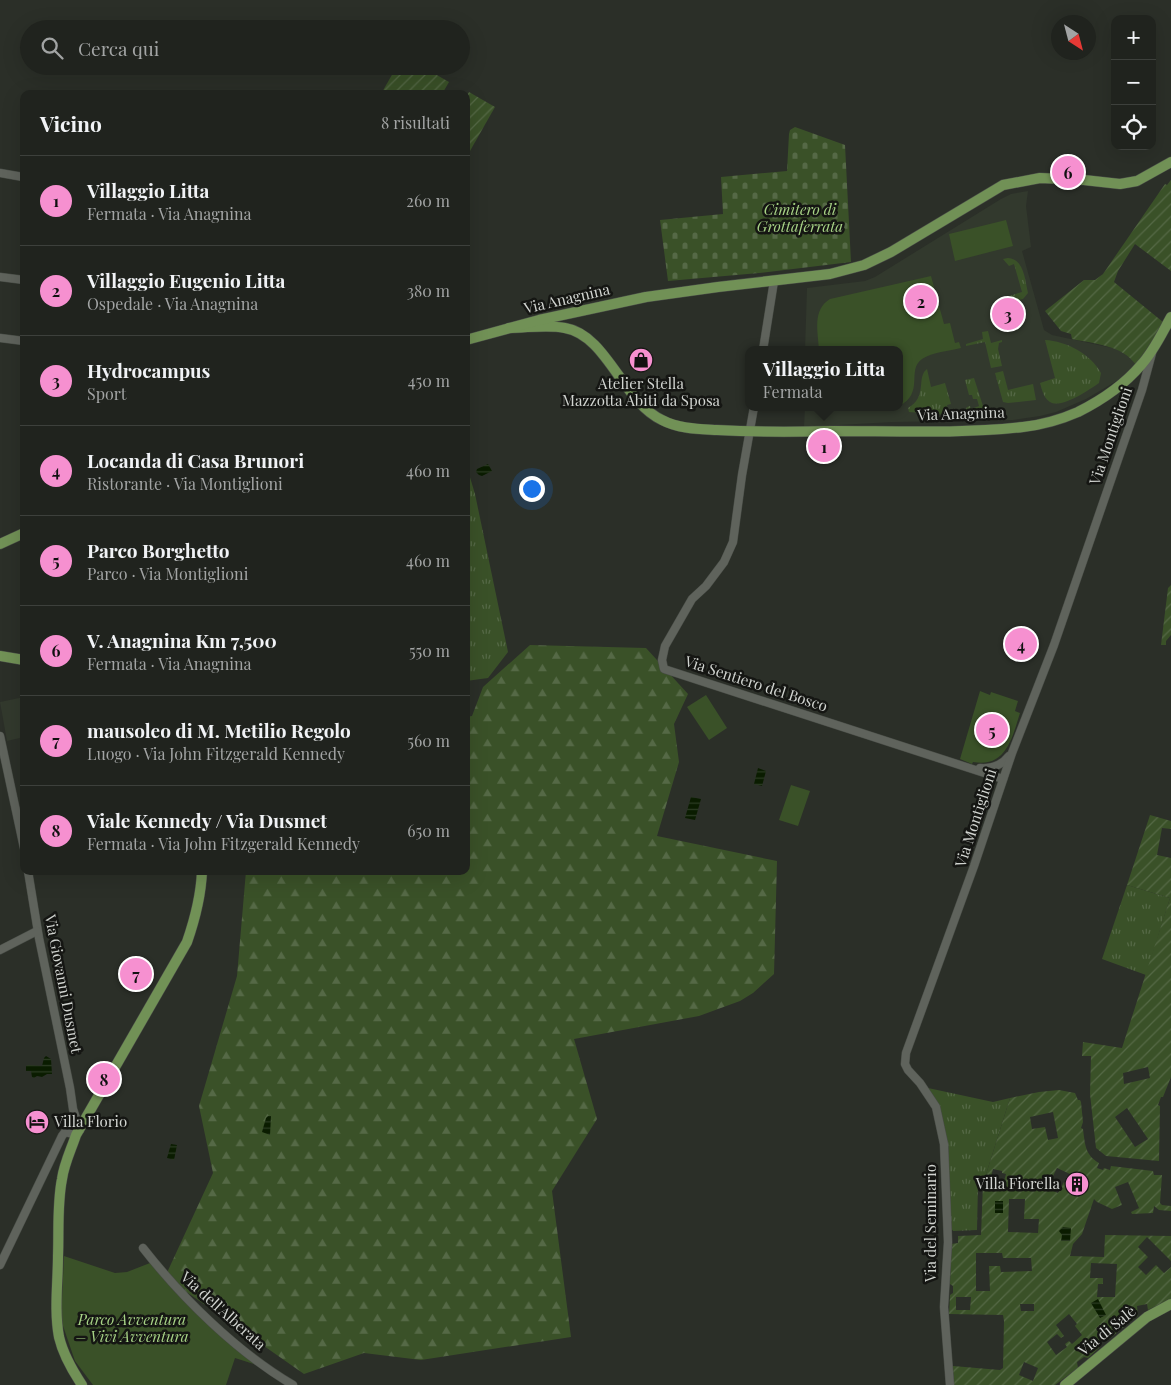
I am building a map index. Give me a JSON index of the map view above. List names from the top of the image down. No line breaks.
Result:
{"streets":{"main road":["Via Anagnina","Via di Salè"],"street":["Via Montiglioni","Via Sentiero del Bosco","Via Giovanni Dusmet","Via del Seminario","Via dell'Alberata"]},"crossings":[["Via Anagnina","Via Montiglioni"],["Via Anagnina","Via Sentiero del Bosco"],["Via Montiglioni","Via Sentiero del Bosco"],["Via Montiglioni","Via del Seminario"]],"parks":["Cimitero di Grottaferrata","Parco Avventura – Vivi Avventura"],"places":{"shop":["Atelier Stella Mazzotta Abiti da Sposa"],"hotel":["Villa Florio"],"building":["Villa Fiorella"]},"north":"bottom right","page":{"map_buttons":["+","−"],"search":"Cerca qui","heading":["Vicino","8 risultati"],"pins":["6","2","3","1","4","5","7","8"],"list":[{"mark":"1","name":"Villaggio Litta","note":"Fermata · Via Anagnina","value":"260 m"},{"mark":"2","name":"Villaggio Eugenio Litta","note":"Ospedale · Via Anagnina","value":"380 m"},{"mark":"3","name":"Hydrocampus","note":"Sport","value":"450 m"},{"mark":"4","name":"Locanda di Casa Brunori","note":"Ristorante · Via Montiglioni","value":"460 m"},{"mark":"5","name":"Parco Borghetto","note":"Parco · Via Montiglioni","value":"460 m"},{"mark":"6","name":"V. Anagnina Km 7,500","note":"Fermata · Via Anagnina","value":"550 m"},{"mark":"7","name":"mausoleo di M. Metilio Regolo","note":"Luogo · Via John Fitzgerald Kennedy","value":"560 m"},{"mark":"8","name":"Viale Kennedy / Via Dusmet","note":"Fermata · Via John Fitzgerald Kennedy","value":"650 m"}],"popup":["Villaggio Litta","Fermata"]}}
